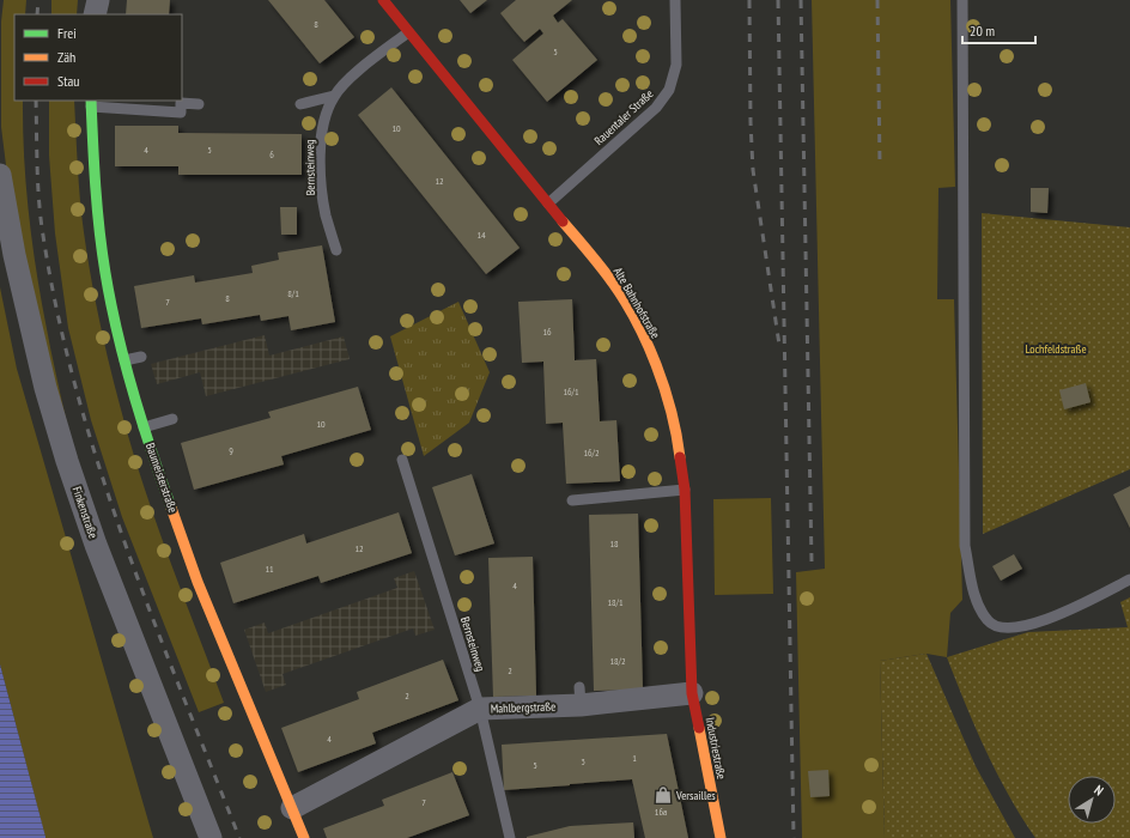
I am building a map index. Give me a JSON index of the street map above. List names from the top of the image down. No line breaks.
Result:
{"streets":{"street":["Alte Bahnhofstraße","Baumeisterstraße","Finkenstraße","Mahlbergstraße","Industriestraße"],"lane":["Rauentaler Straße","Bernsteinweg"]},"crossings":[["Rauentaler Straße","Alte Bahnhofstraße"],["Bernsteinweg","Alte Bahnhofstraße"],["Bernsteinweg","Mahlbergstraße"],["Alte Bahnhofstraße","Mahlbergstraße"],["Alte Bahnhofstraße","Industriestraße"],["Baumeisterstraße","Mahlbergstraße"],["Mahlbergstraße","Industriestraße"]],"parks":["Lochfeldstraße"],"places":{"shop":["Versailles"]},"house_numbers":["8","5","10","4","5","6","12","14","8/1","8","7","16","16/1","10","9","16/2","18","12","11","4","18/1","18/2","2","2","4","1","3","5","7","16a"],"legend":["Frei","Zäh","Stau"],"scale_bar":"20 m","north":"top right"}
